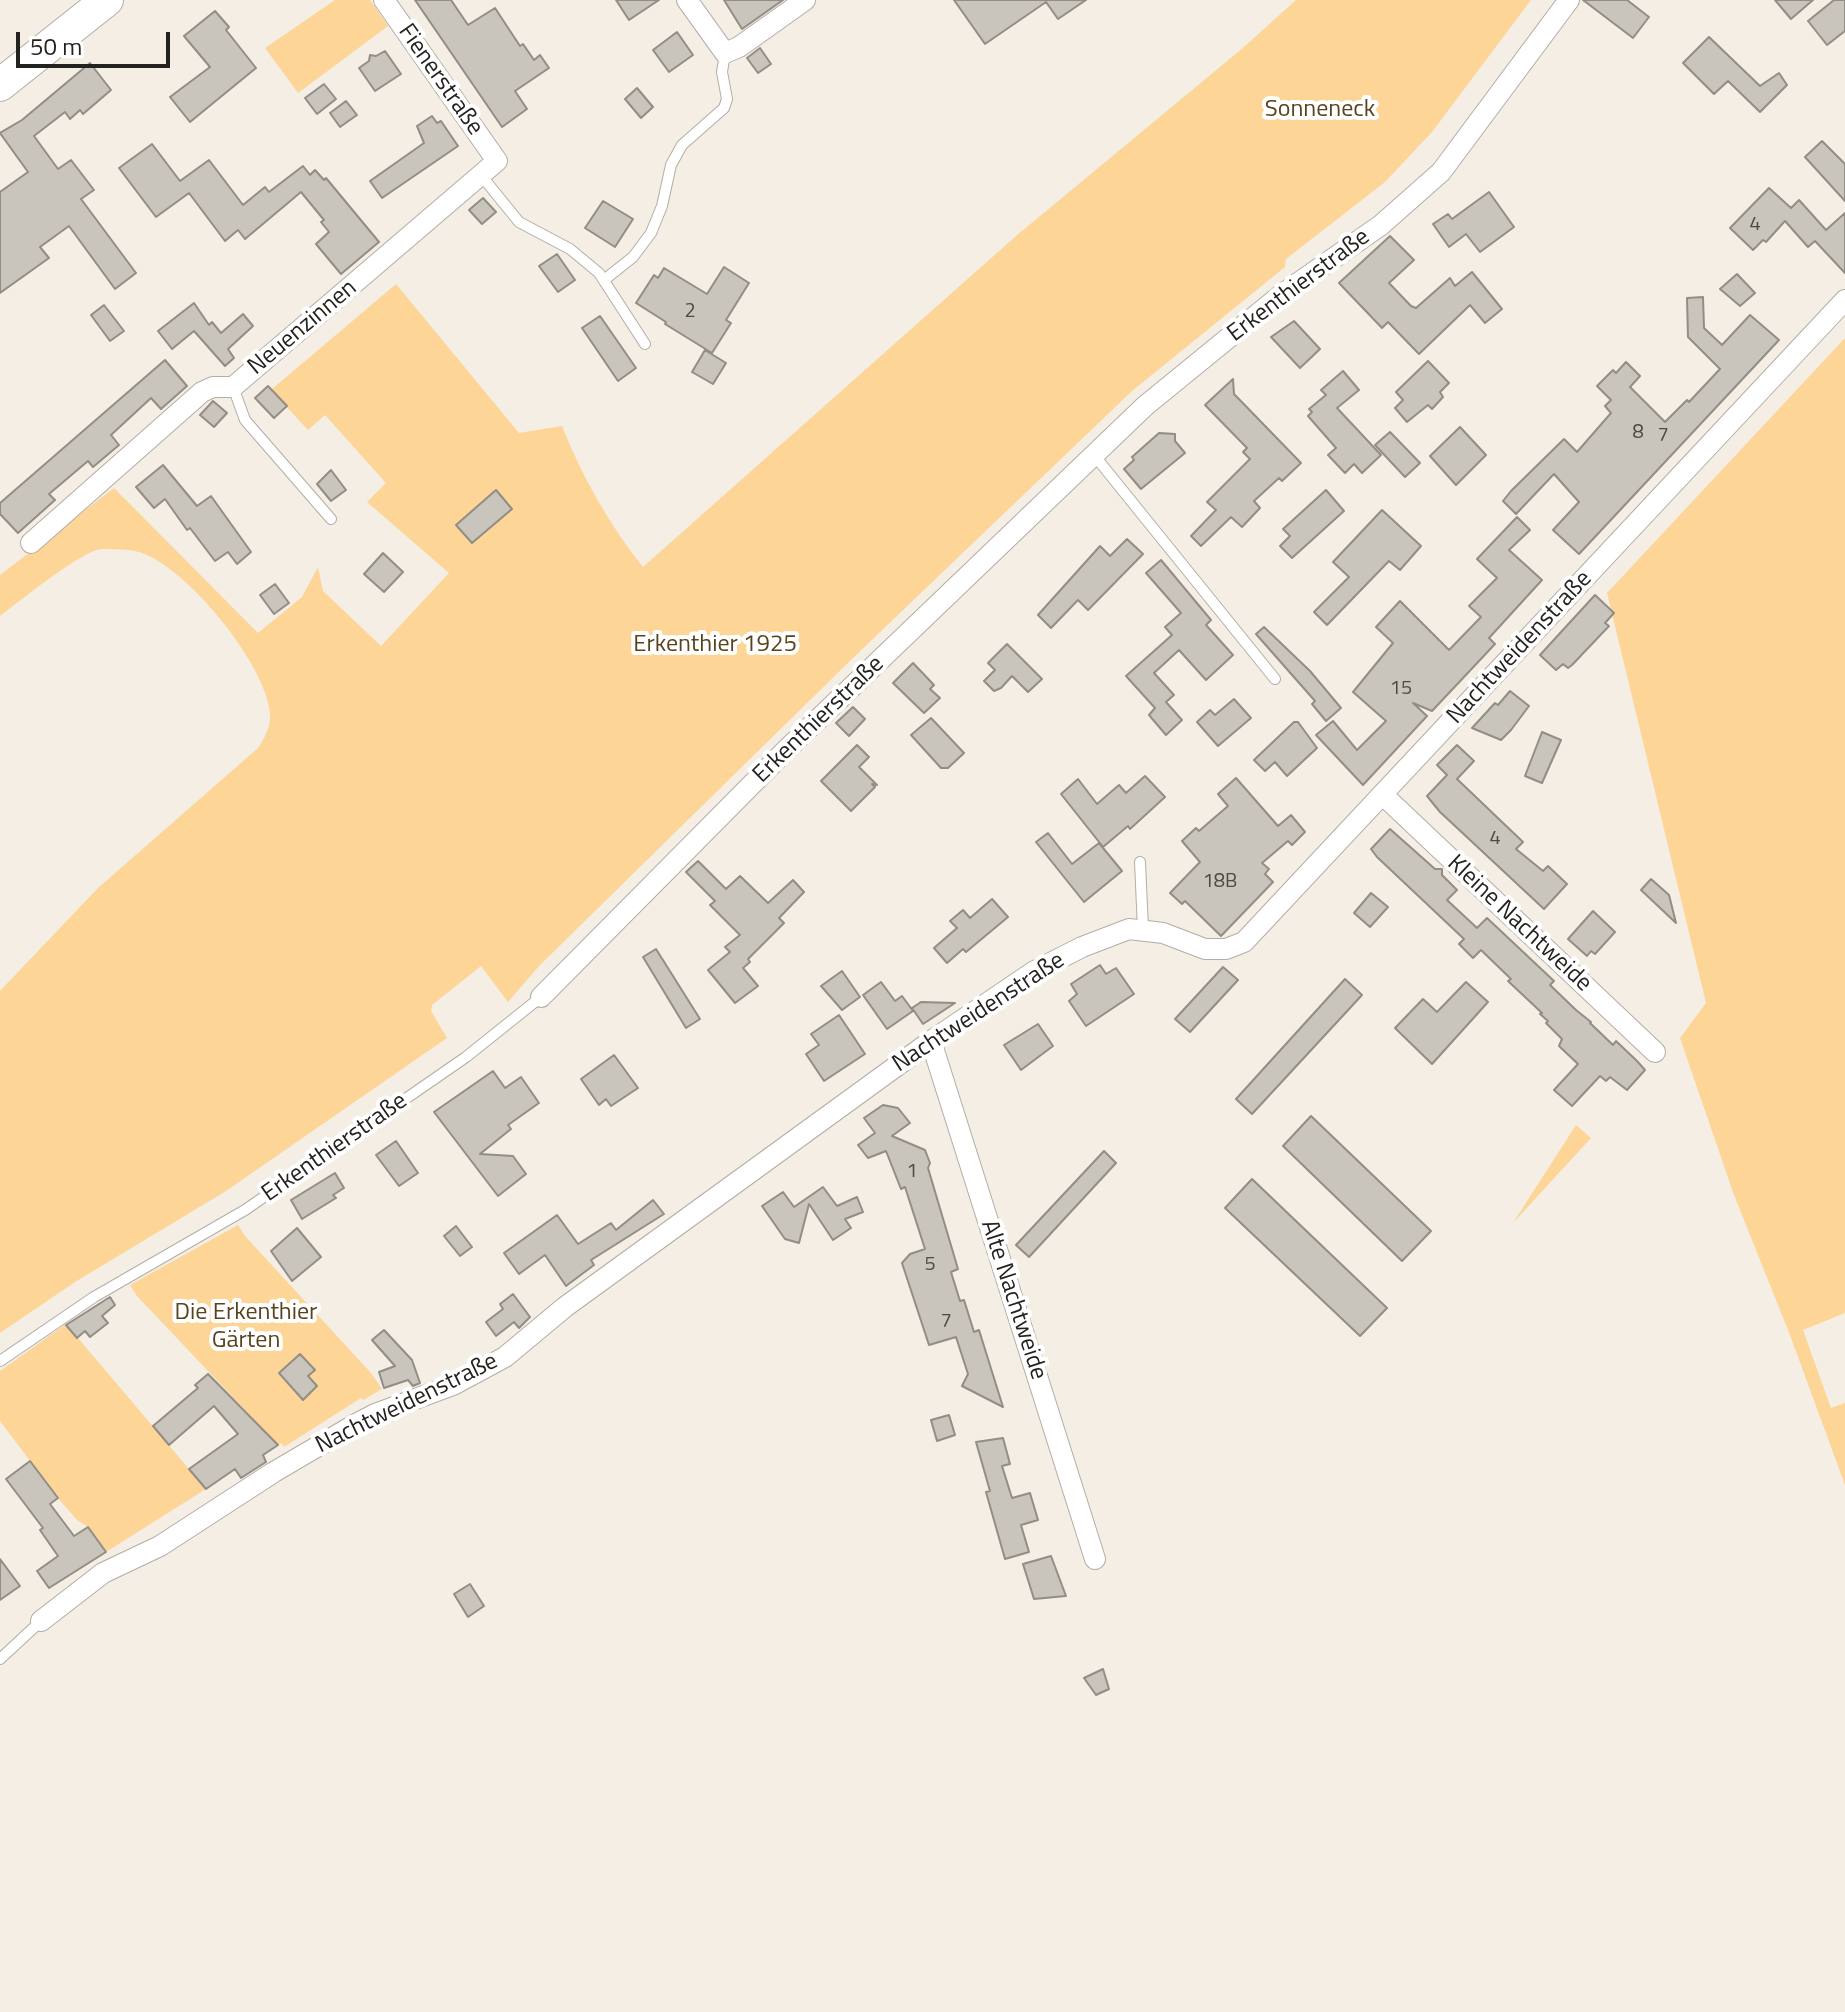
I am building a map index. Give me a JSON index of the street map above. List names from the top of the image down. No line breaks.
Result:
{"streets":{"street":["Fienerstraße","Erkenthierstraße","Neuenzinnen","Nachtweidenstraße","Kleine Nachtweide","Alte Nachtweide"]},"crossings":[["Fienerstraße","Neuenzinnen"],["Nachtweidenstraße","Kleine Nachtweide"],["Nachtweidenstraße","Alte Nachtweide"]],"parks":["Sonneneck","Erkenthier 1925","Die Erkenthier Gärten"],"house_numbers":["4","2","8","7","15","4","18B","1","5","7"],"scale_bar":"50 m"}
